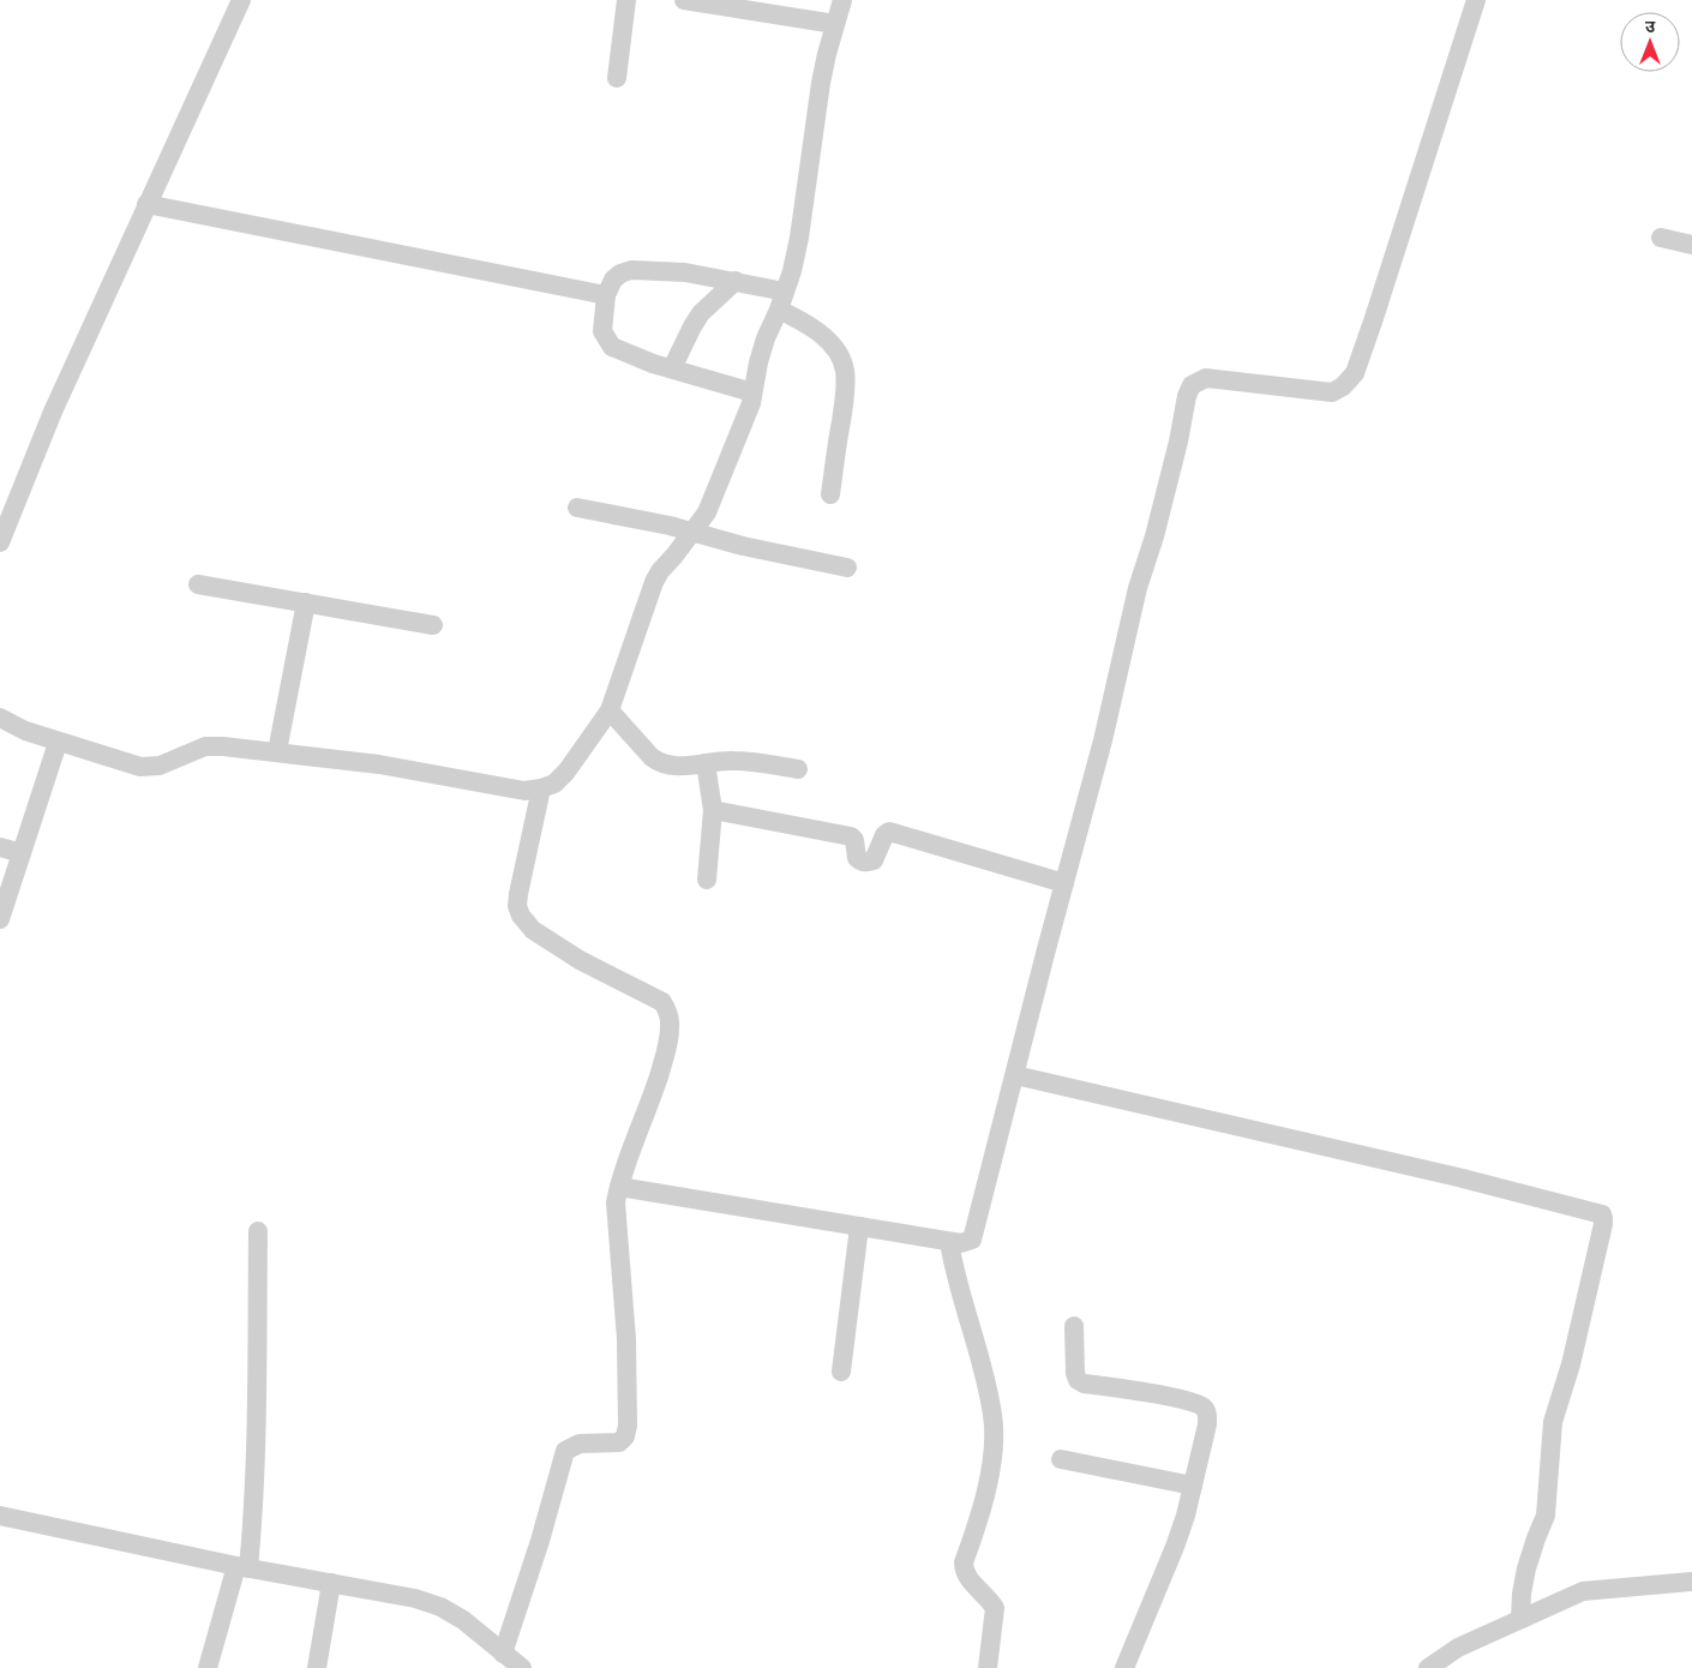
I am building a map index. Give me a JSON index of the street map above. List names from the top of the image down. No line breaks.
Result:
{"north":"top"}
